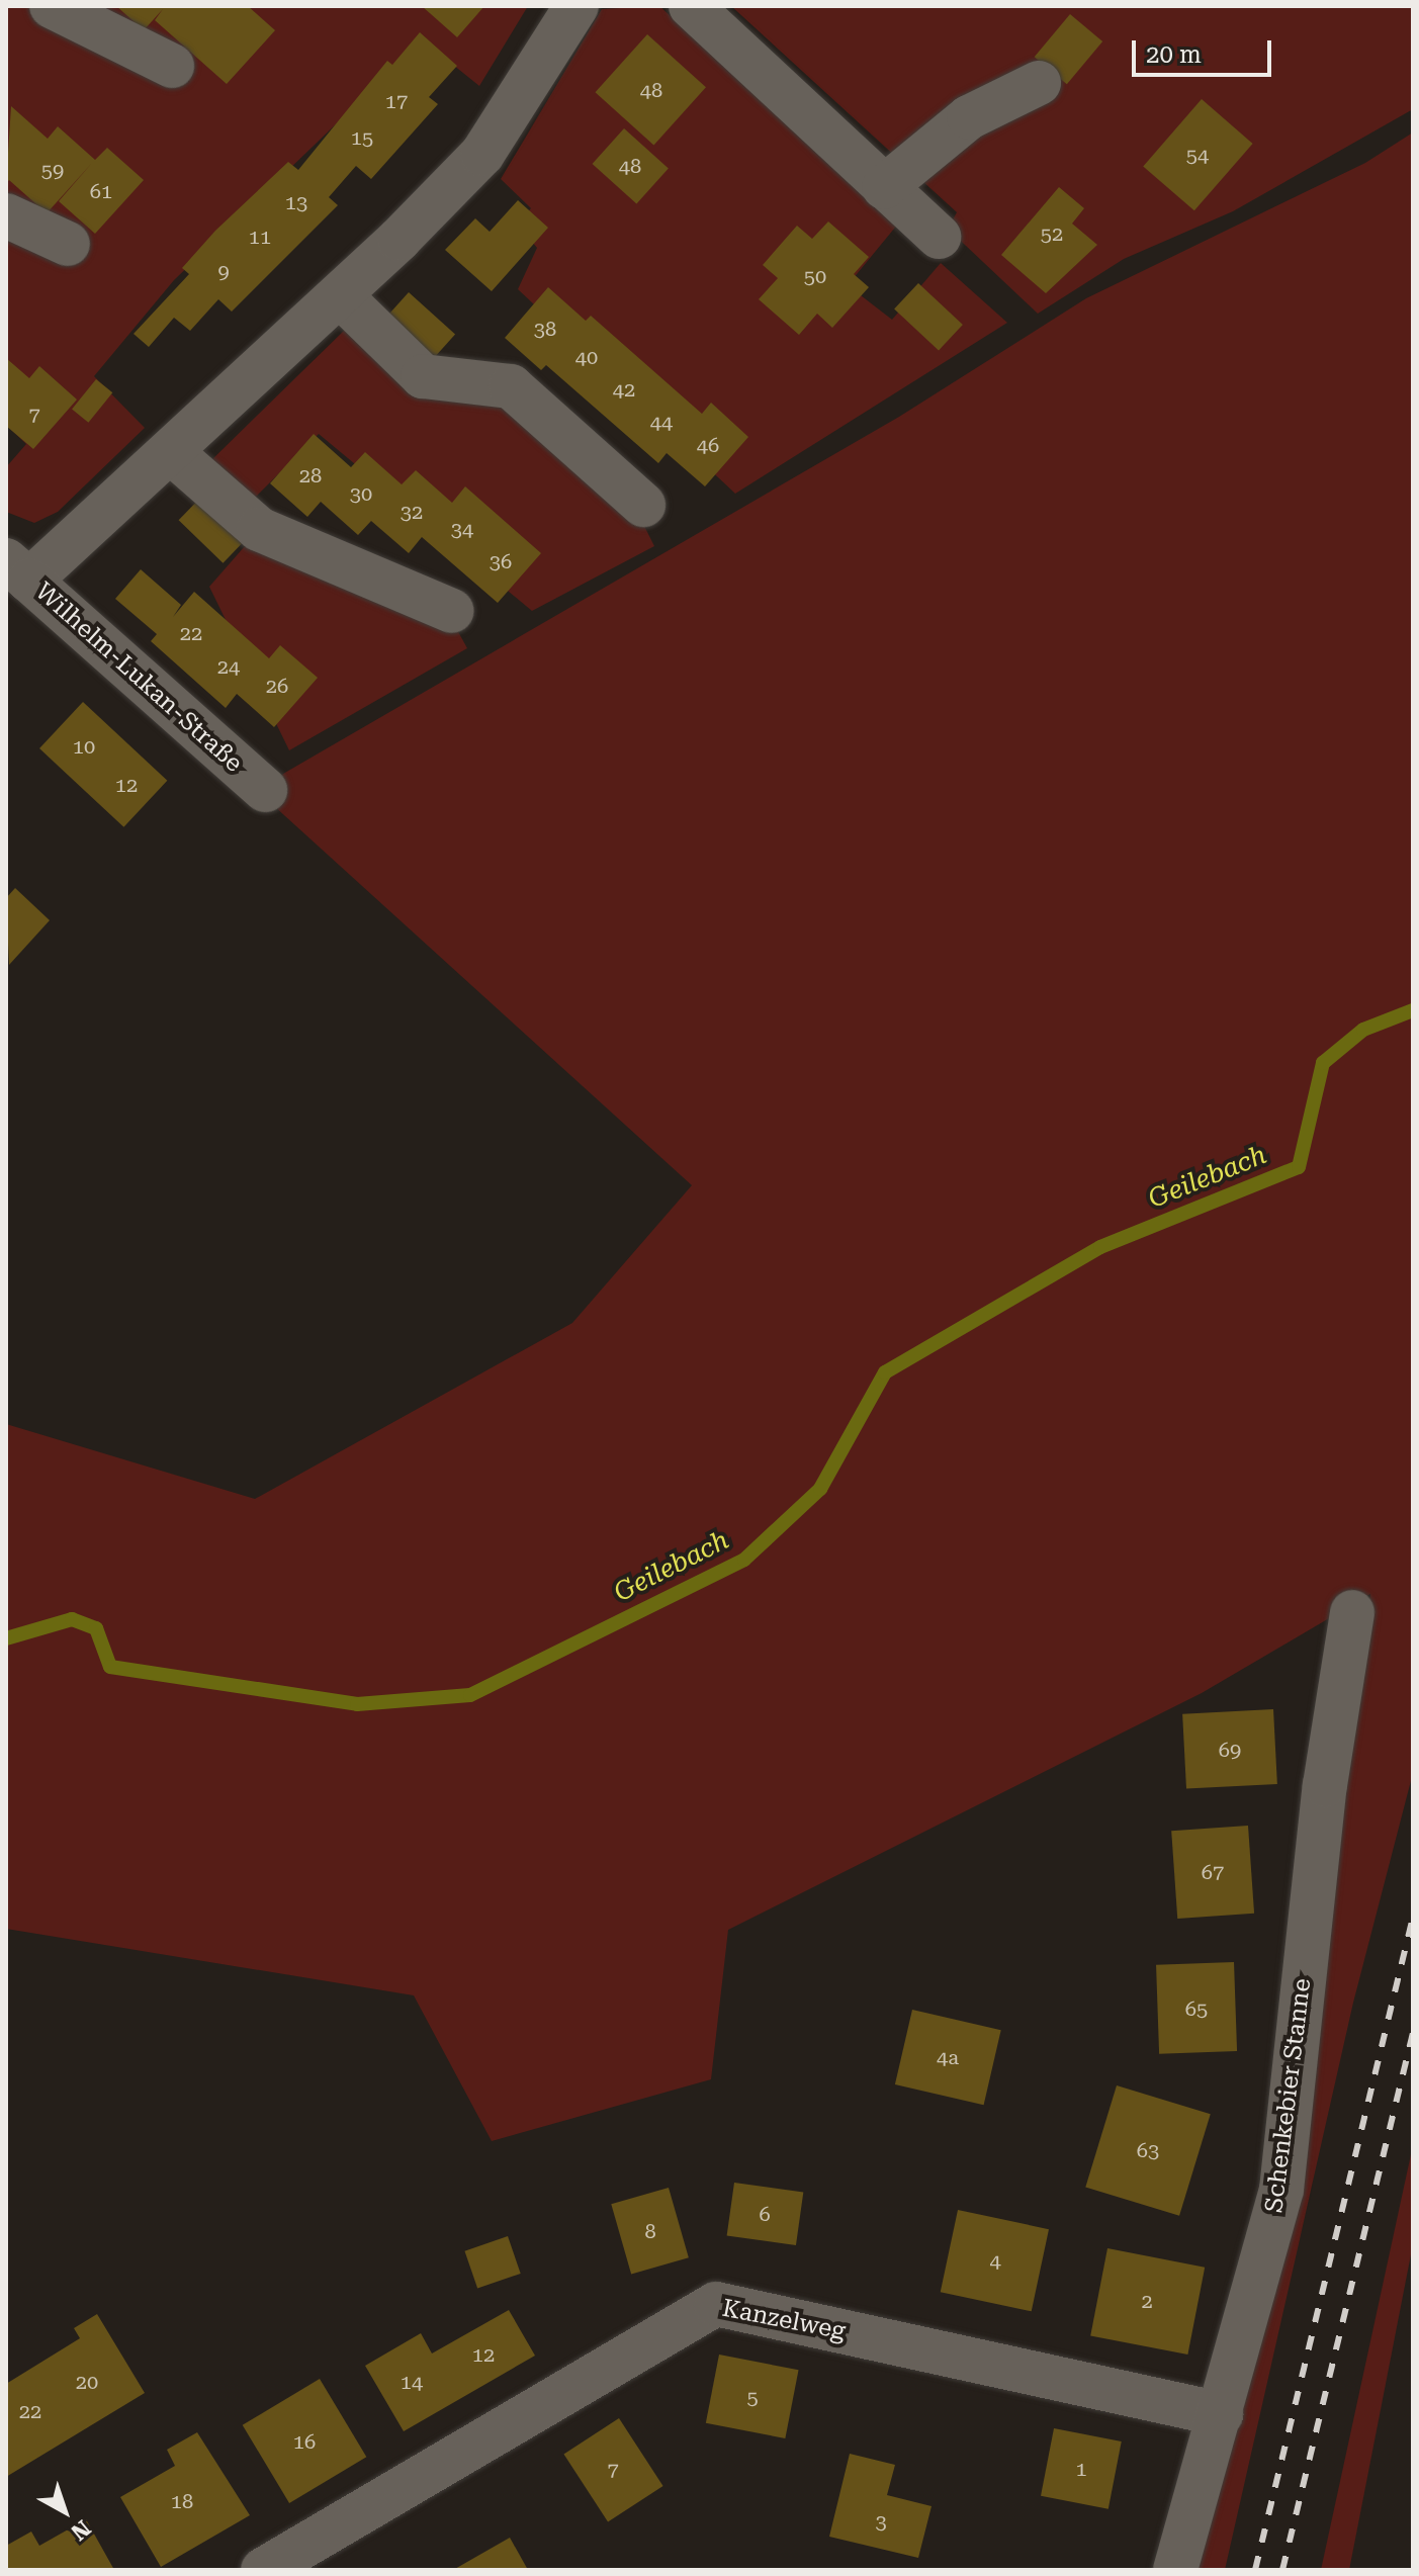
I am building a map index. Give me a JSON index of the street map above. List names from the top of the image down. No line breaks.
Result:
{"streets":{"street":["Wilhelm-Lukan-Straße","Schenkebier Stanne","Kanzelweg"]},"crossings":[["Schenkebier Stanne","Kanzelweg"]],"water":["Geilebach"],"house_numbers":["48","17","15","54","48","59","61","13","52","11","9","50","38","40","42","7","44","46","28","30","32","34","36","22","24","26","10","12","69","67","65","4a","63","6","8","4","2","12","20","14","5","22","16","1","7","18","3"],"scale_bar":"20 m","north":"bottom right"}
